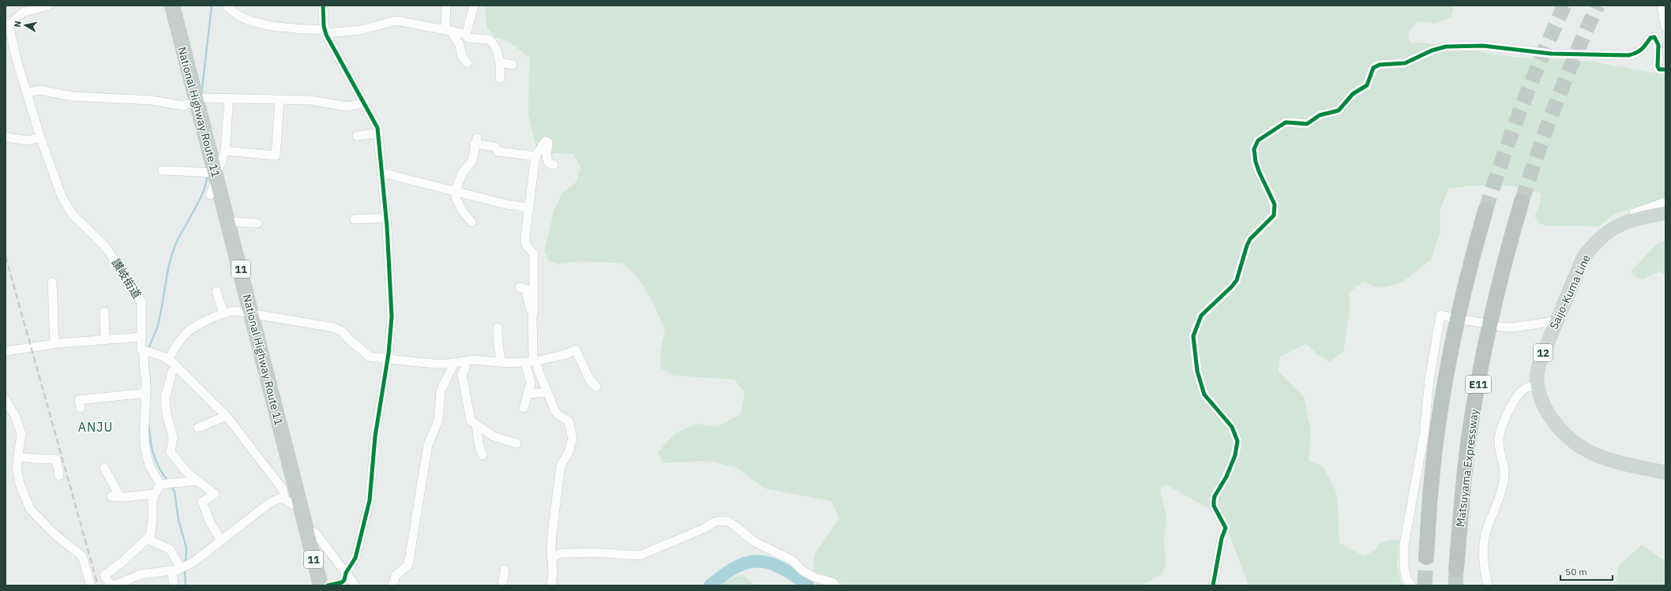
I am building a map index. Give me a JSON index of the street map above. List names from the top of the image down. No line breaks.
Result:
{"streets":{"highway":["National Highway Route 11","11","E11","Matsuyama Expressway"],"main road":["Saijo-Kuma Line","12"],"street":["讃岐街道"]},"districts":["ANJU"],"scale_bar":"50 m","north":"left"}
